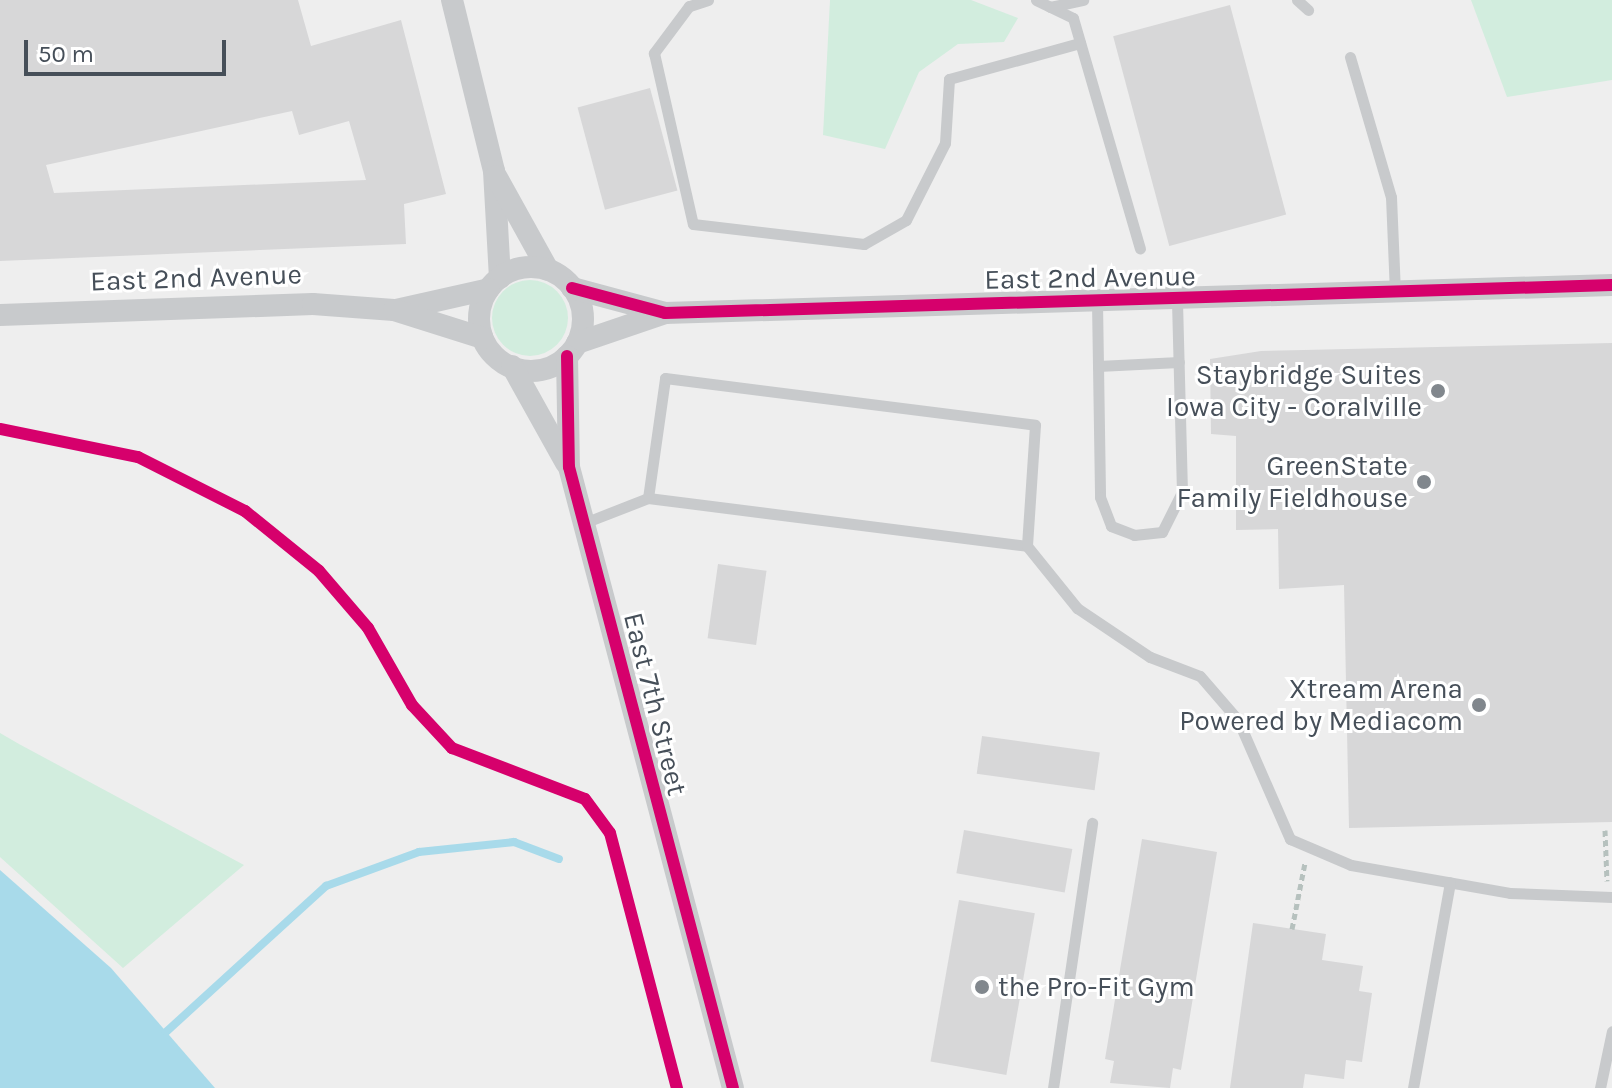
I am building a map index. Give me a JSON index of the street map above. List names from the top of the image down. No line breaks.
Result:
{"streets":{"street":["East 2nd Avenue","East 7th Street"]},"crossings":[["East 2nd Avenue","East 7th Street"]],"places":["Staybridge Suites Iowa City - Coralville","GreenState Family Fieldhouse","Xtream Arena Powered by Mediacom","the Pro-Fit Gym"],"scale_bar":"50 m"}
